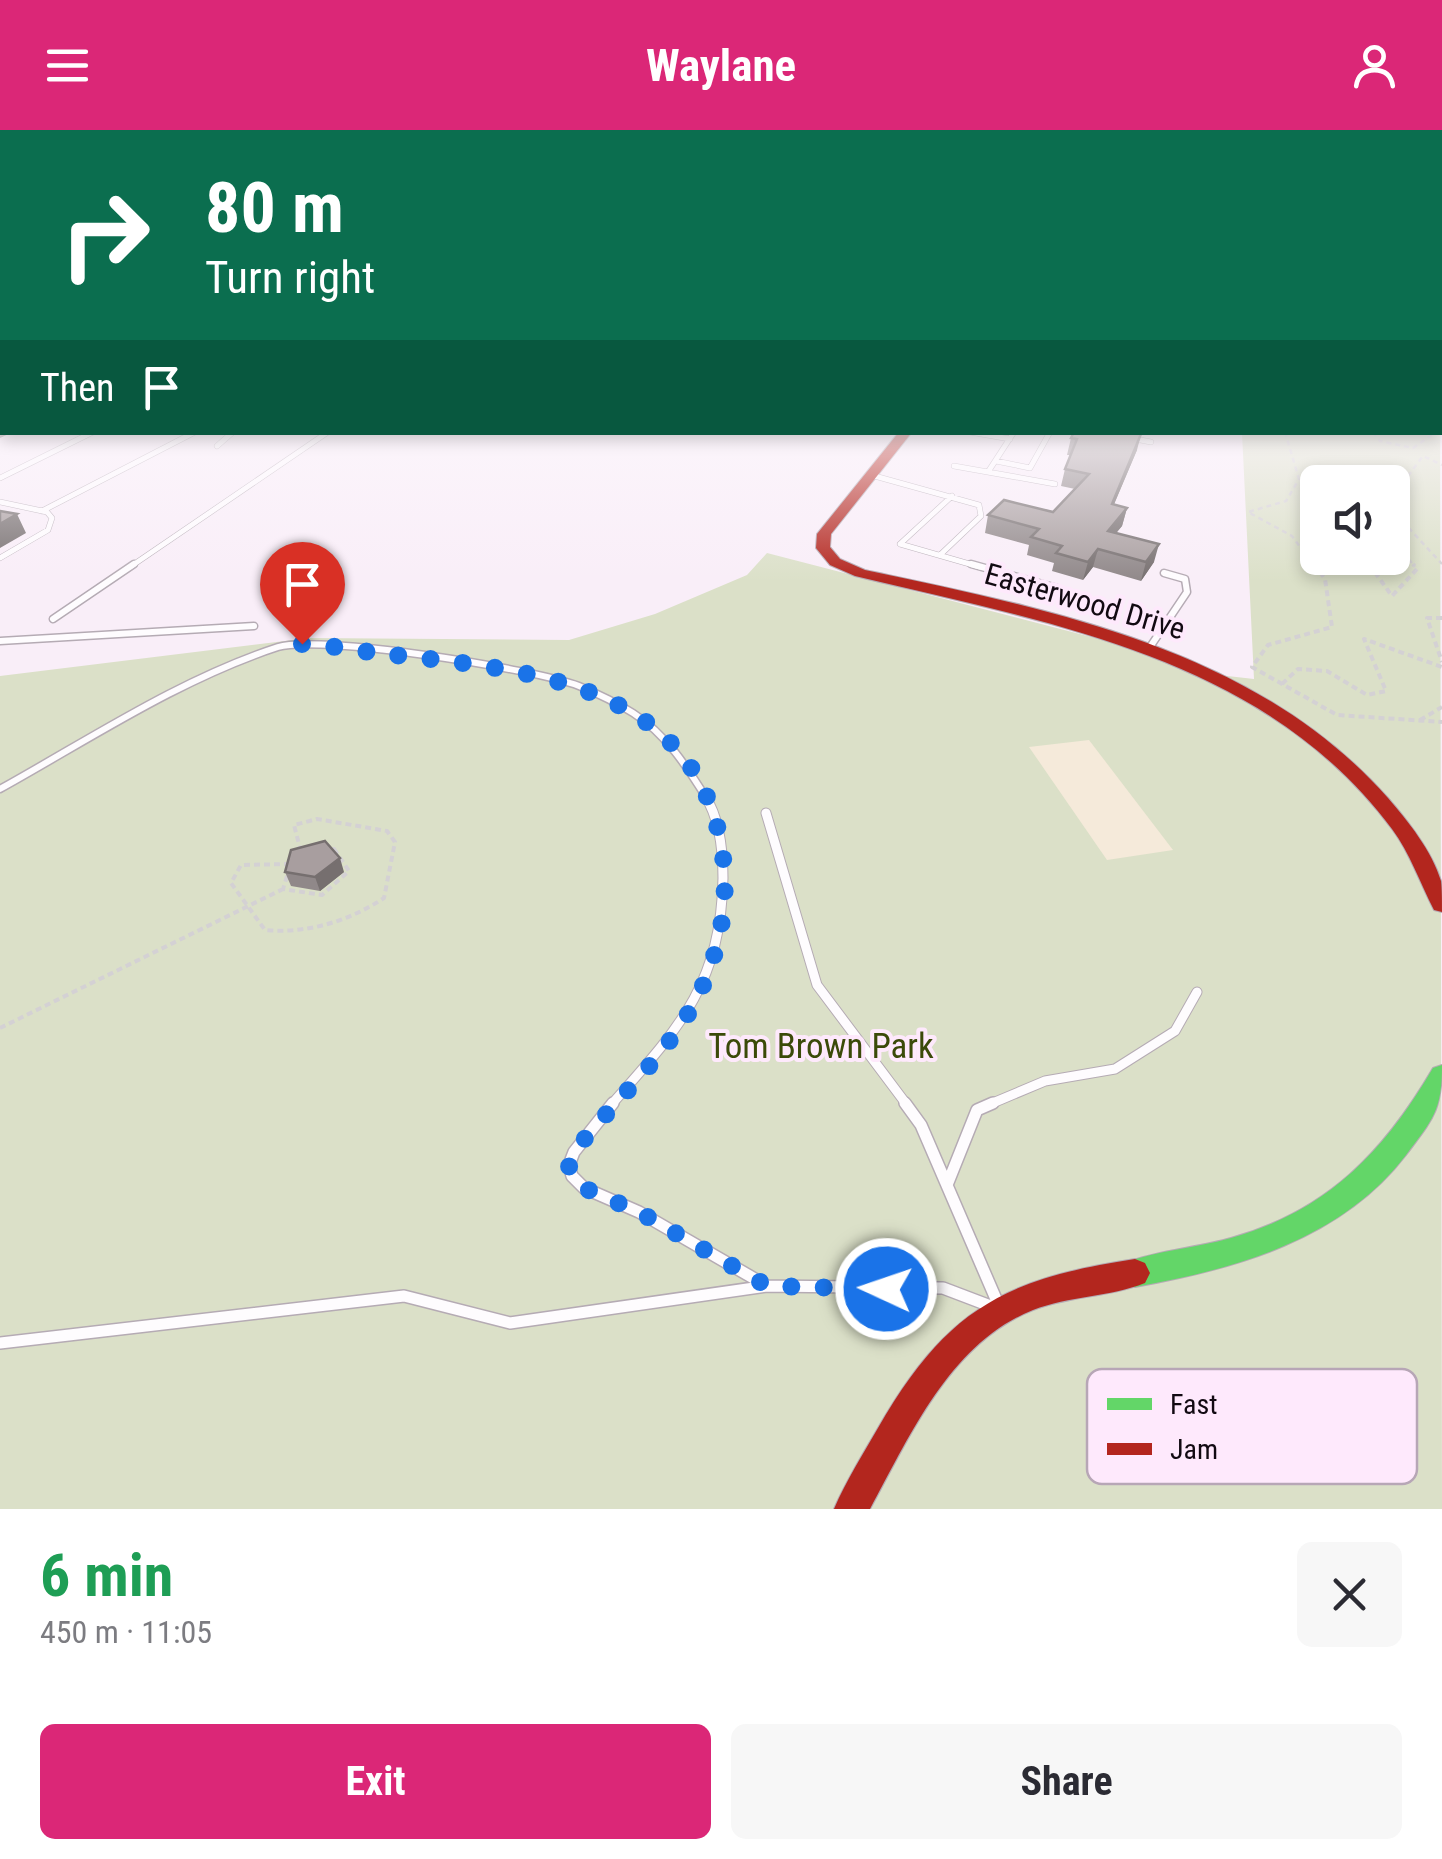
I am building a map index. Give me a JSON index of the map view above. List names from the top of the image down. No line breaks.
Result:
{"streets":{"street":["Easterwood Drive"]},"parks":["Tom Brown Park"],"legend":["Fast","Jam"],"page":{"header":"Waylane","turn":["80 m","Turn right"],"then":"Then","heading":["6 min","450 m · 11:05"],"buttons":["Exit","Share"]}}
